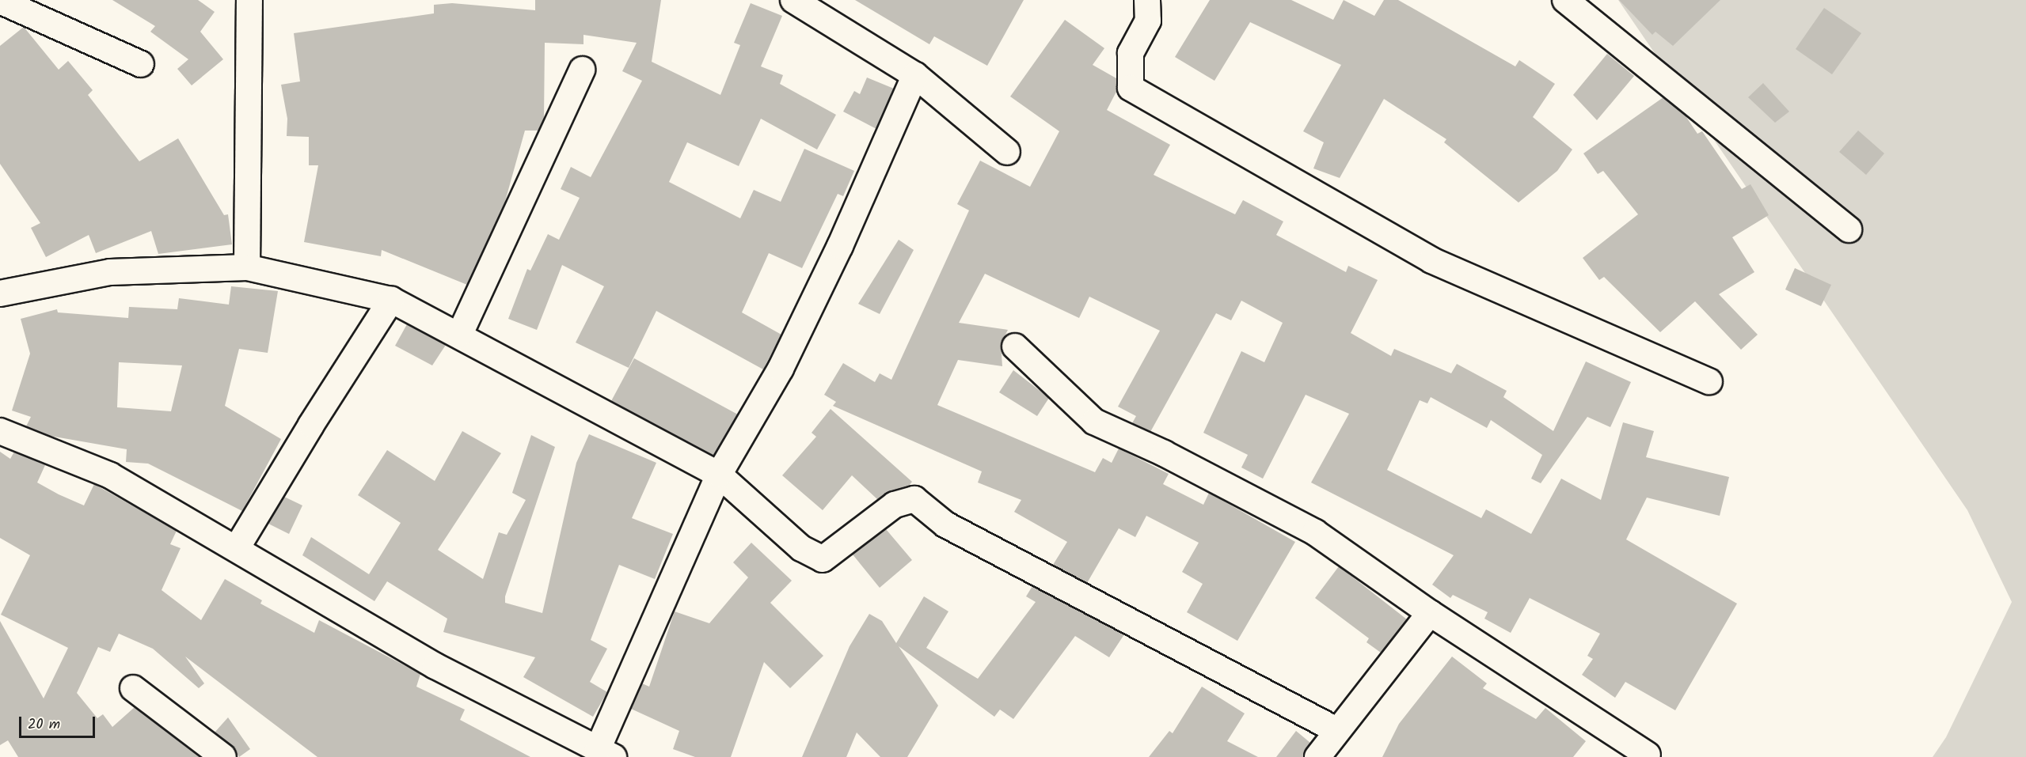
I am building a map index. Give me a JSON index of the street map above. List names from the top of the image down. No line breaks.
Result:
{"scale_bar":"20 m"}
